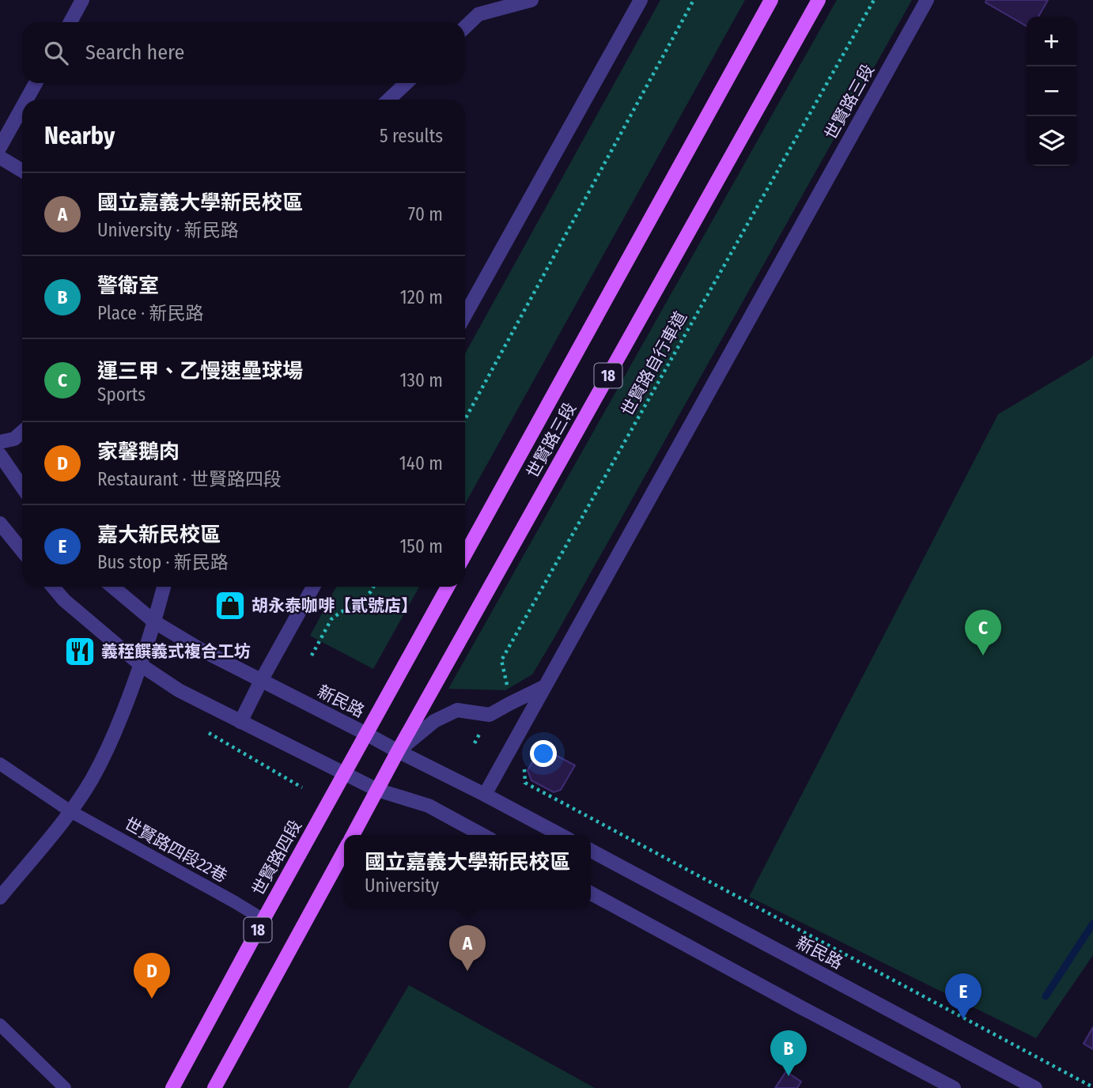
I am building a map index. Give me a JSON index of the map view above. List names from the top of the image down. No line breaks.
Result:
{"streets":{"main road":["世賢路三段","18","世賢路四段"],"street":["新民路"],"lane":["世賢路四段22巷"],"path":["世賢路自行車道"]},"crossings":[["世賢路三段","18"],["世賢路三段","新民路"],["18","新民路"],["18","世賢路四段"],["新民路","世賢路四段"],["世賢路四段22巷","世賢路四段"]],"places":{"shop":["胡永泰咖啡【貳號店】"],"restaurant":["義秷饌義式複合工坊"]},"page":{"map_buttons":["+","−"],"search":"Search here","heading":["Nearby","5 results"],"list":[{"mark":"A","name":"國立嘉義大學新民校區","note":"University · 新民路","value":"70 m"},{"mark":"B","name":"警衛室","note":"Place · 新民路","value":"120 m"},{"mark":"C","name":"運三甲、乙慢速壘球場","note":"Sports","value":"130 m"},{"mark":"D","name":"家馨鵝肉","note":"Restaurant · 世賢路四段","value":"140 m"},{"mark":"E","name":"嘉大新民校區","note":"Bus stop · 新民路","value":"150 m"}],"pins":["C","A","D","E","B"],"popup":["國立嘉義大學新民校區","University"]}}
